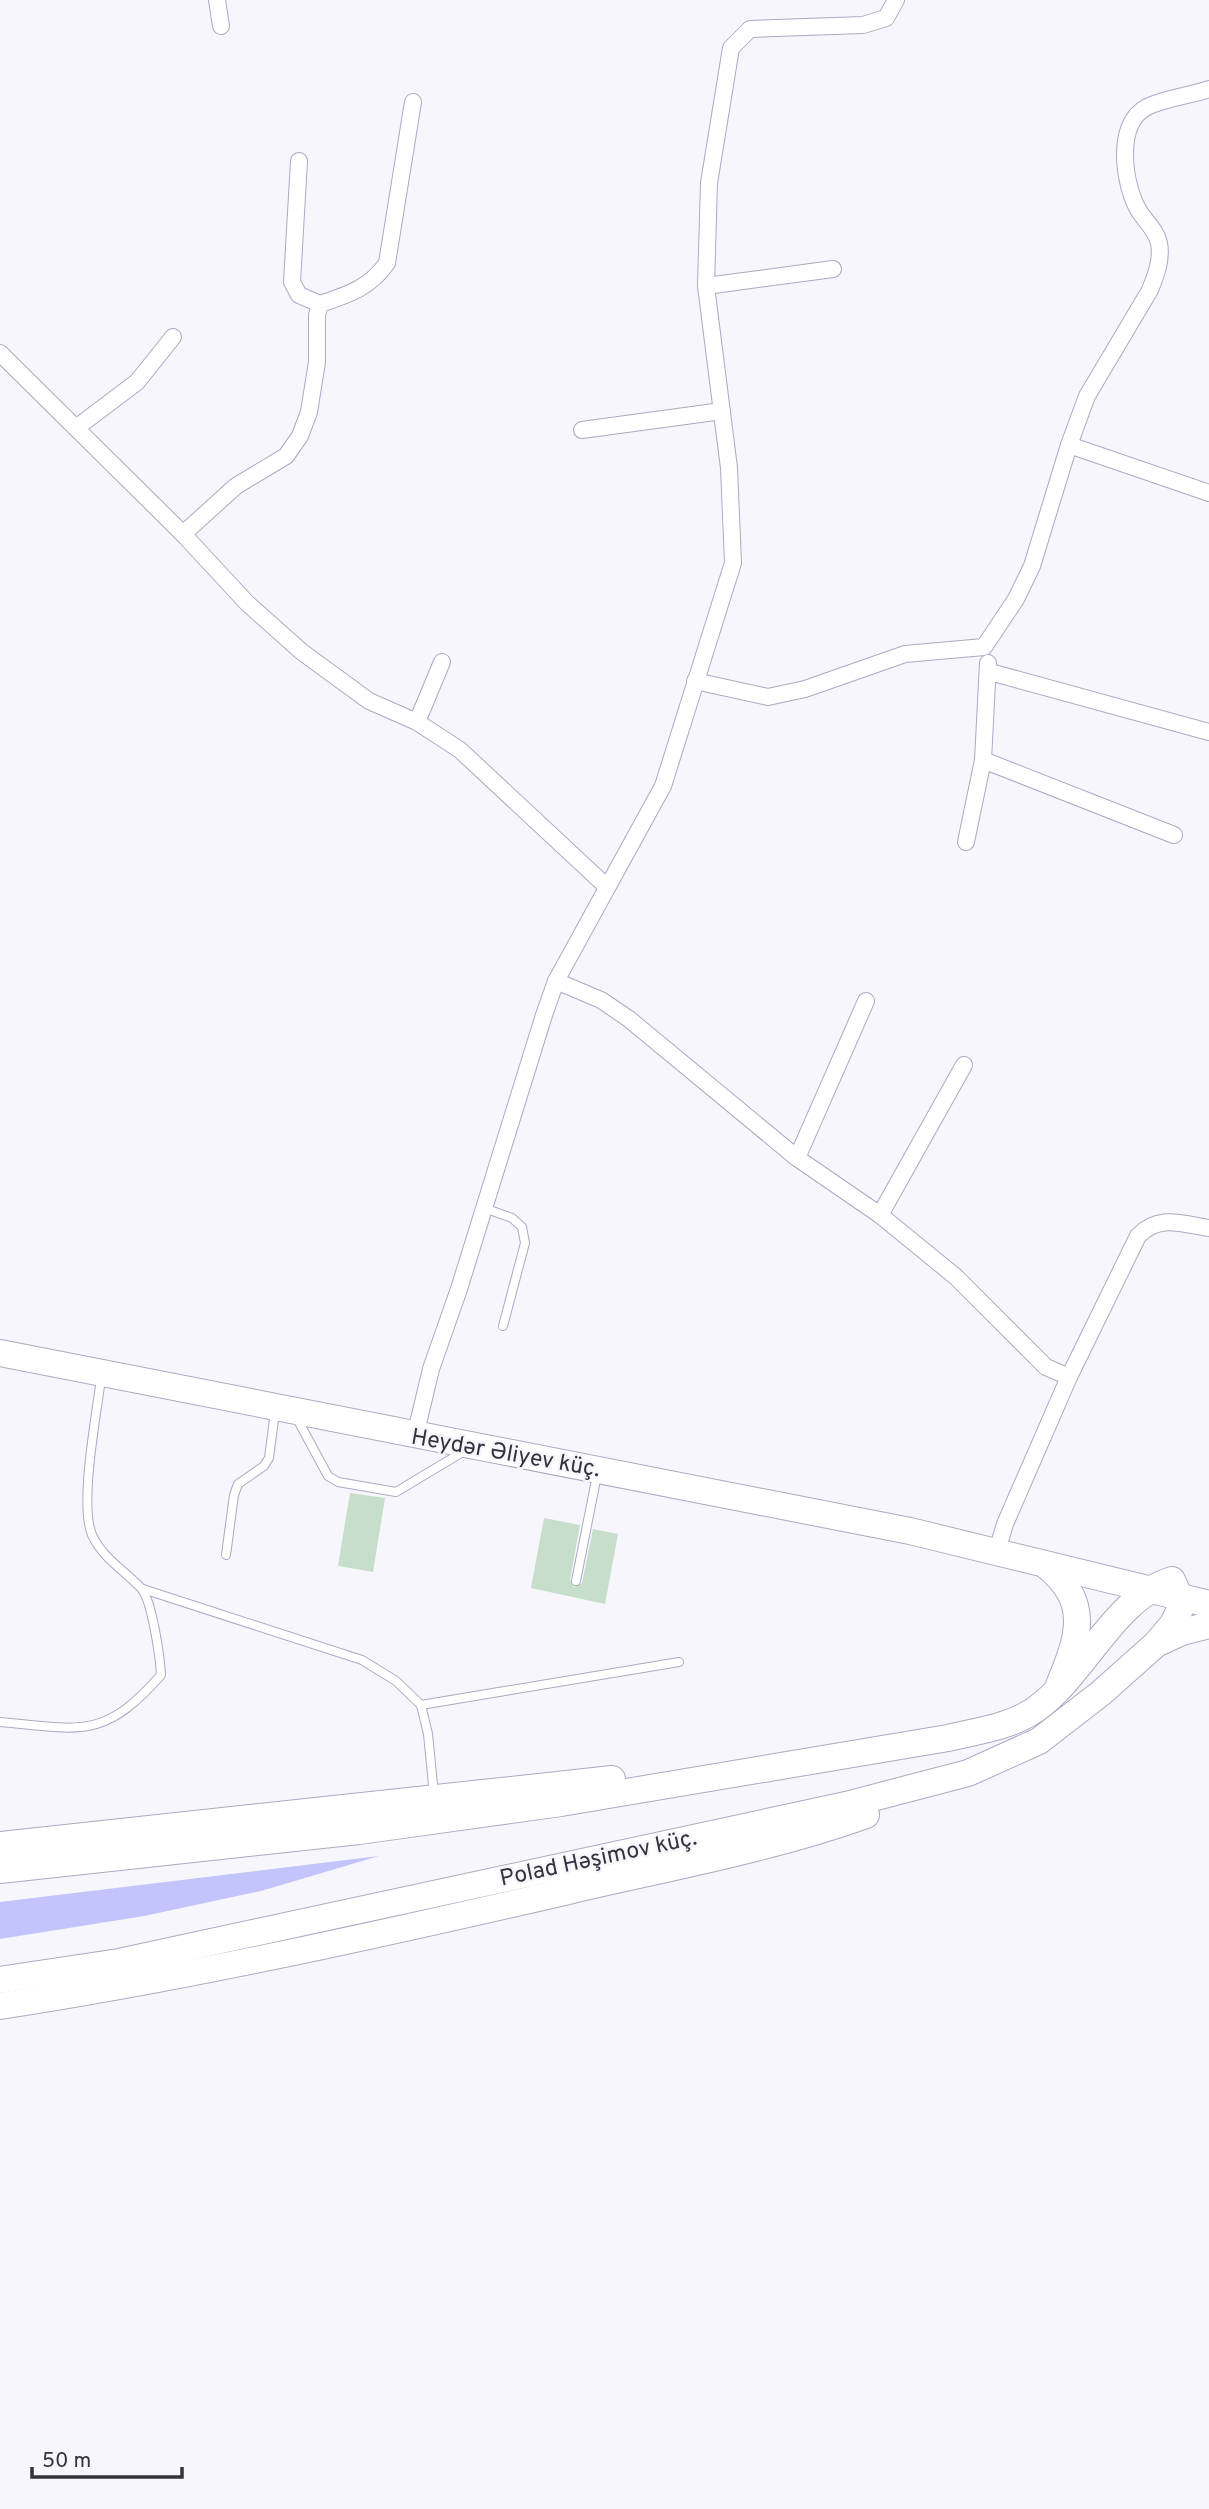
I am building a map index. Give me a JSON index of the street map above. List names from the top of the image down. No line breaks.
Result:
{"streets":{"main road":["Heydər Əliyev küç.","Polad Həşimov küç."]},"scale_bar":"50 m"}
